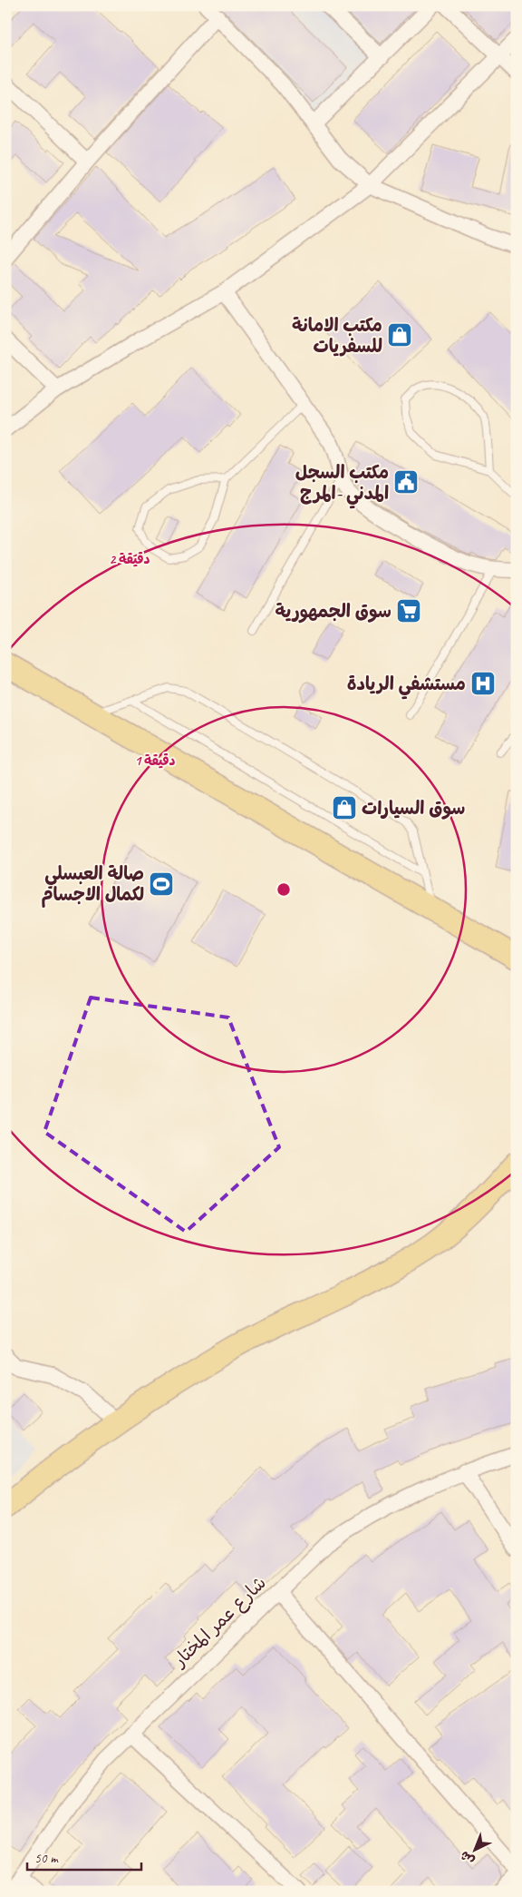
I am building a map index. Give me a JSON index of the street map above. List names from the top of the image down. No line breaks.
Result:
{"streets":{"street":["شارع عمر المختار"]},"places":{"shop":["مكتب الامانة للسفريات","سوق السيارات"],"public building":["مكتب السجل المدني -المرج"],"supermarket":["سوق الجمهورية"],"hospital":["مستشفي الريادة"],"sports":["صالة العبسلي لكمال الاجسام"]},"scale_bar":"50 m","north":"bottom left","rings":["2 دقيقة","1 دقيقة"]}
